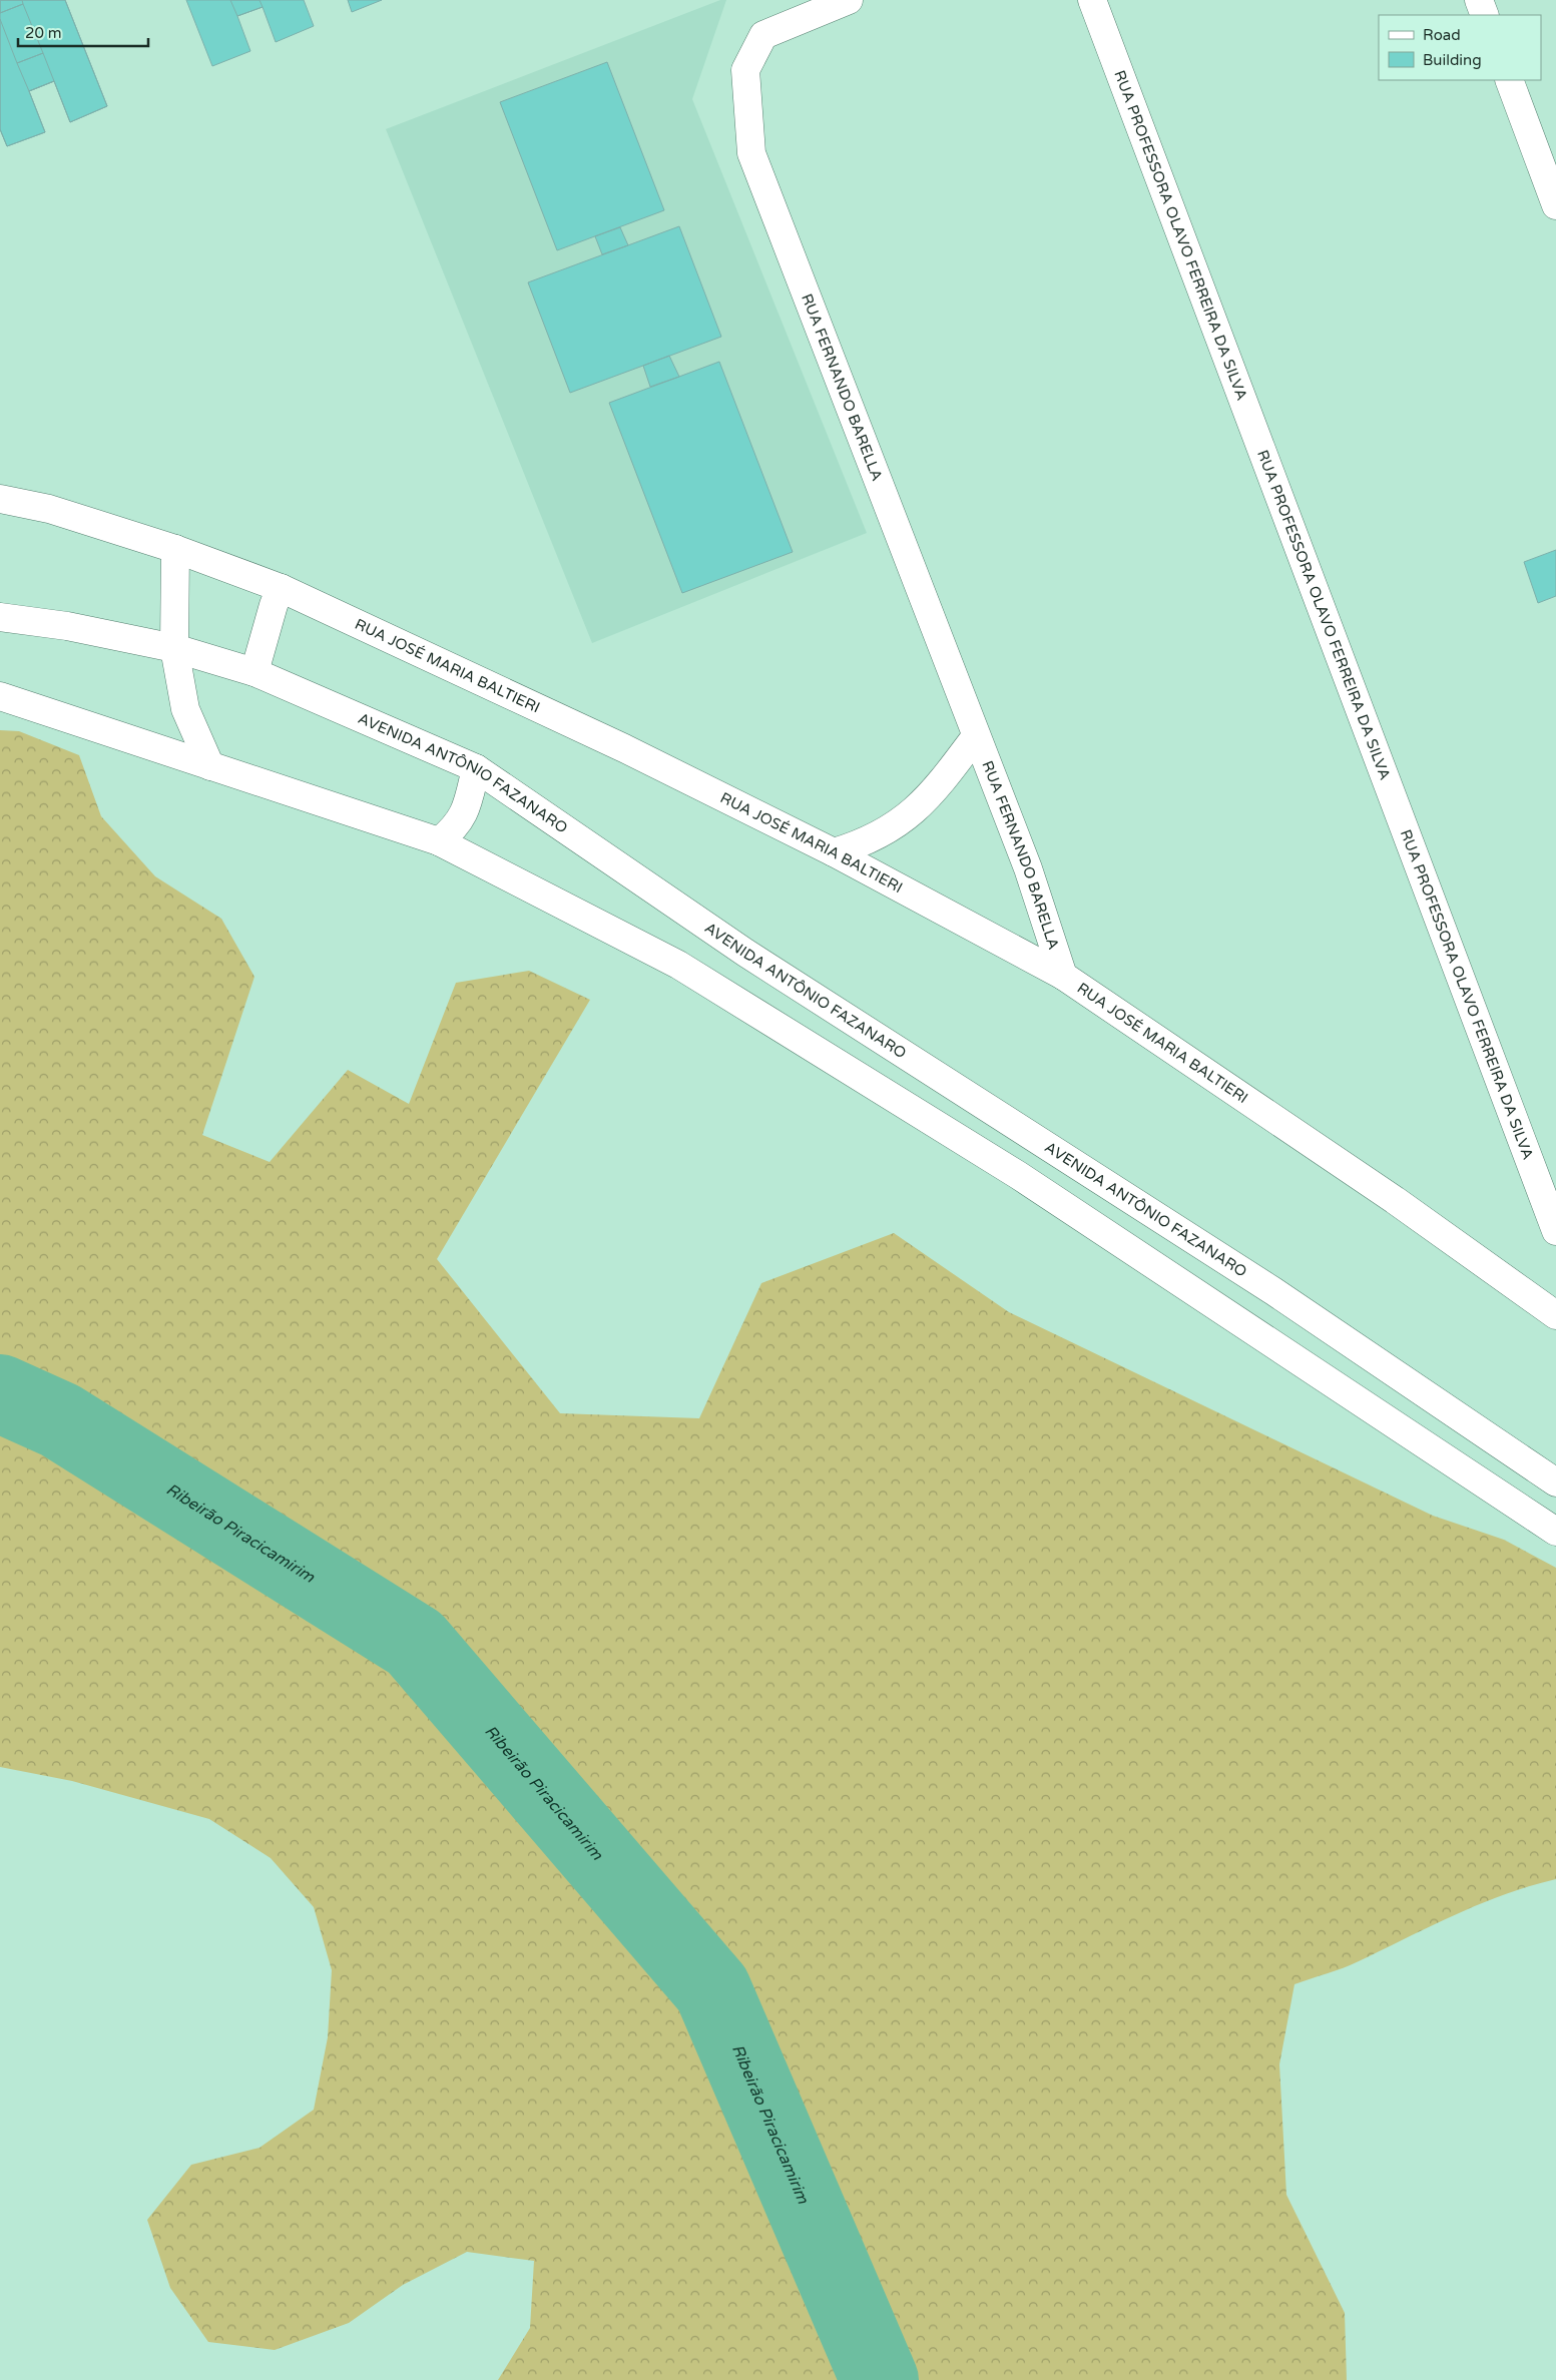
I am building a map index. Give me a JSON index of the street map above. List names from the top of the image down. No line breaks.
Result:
{"streets":{"street":["RUA PROFESSORA OLAVO FERREIRA DA SILVA","RUA FERNANDO BARELLA","RUA JOSÉ MARIA BALTIERI","AVENIDA ANTÔNIO FAZANARO"]},"crossings":[["RUA FERNANDO BARELLA","RUA JOSÉ MARIA BALTIERI"]],"water":["Ribeirão Piracicamirim"],"legend":["Road","Building"],"scale_bar":"20 m"}
